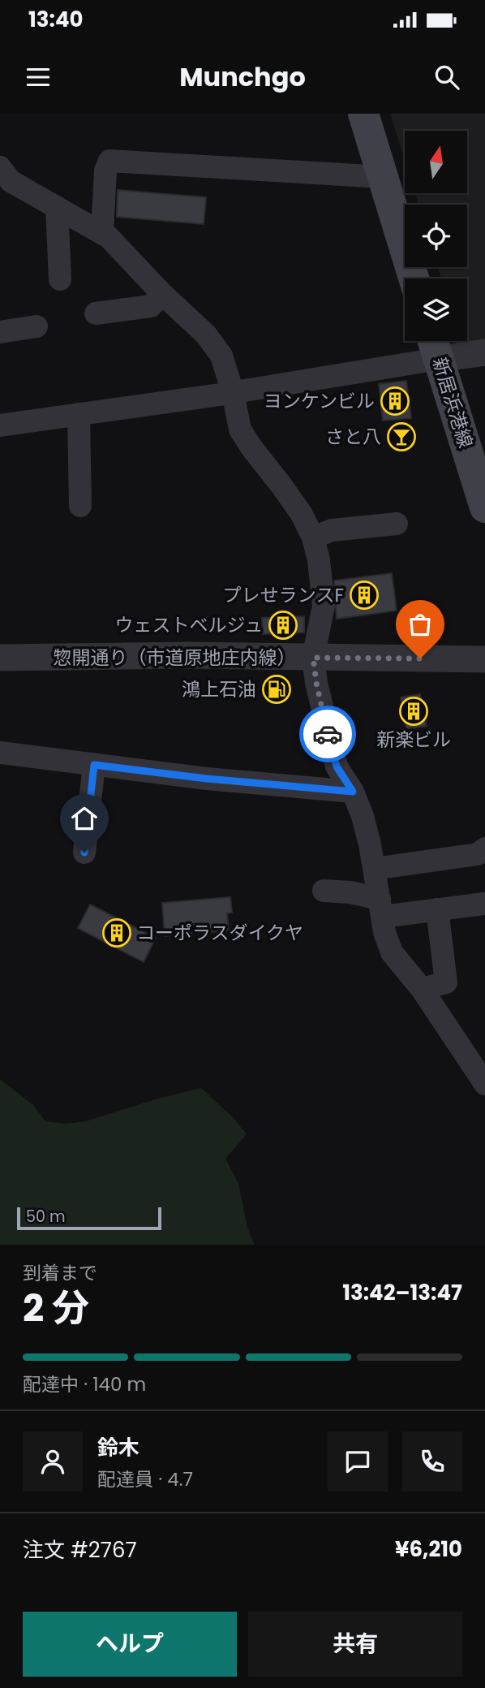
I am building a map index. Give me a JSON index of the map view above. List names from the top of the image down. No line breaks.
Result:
{"streets":{"main road":["新居浜港線"],"street":["惣開通り（市道原地庄内線）"]},"places":{"building":["ヨンケンビル","プレせランスF","ウェストベルジュ","新楽ビル","コーポラスダイクヤ"],"bar":["さと八"],"fuel station":["鴻上石油"]},"scale_bar":"50 m","north":"top","page":{"status":"13:40","header":"Munchgo","scale":"50 m","heading":["2 分","到着まで","13:42–13:47"],"panel":["鈴木","配達員 · 4.7","注文 #2767","¥6,210"],"bar":"配達中 · 140 m","buttons":["ヘルプ","共有"]}}
